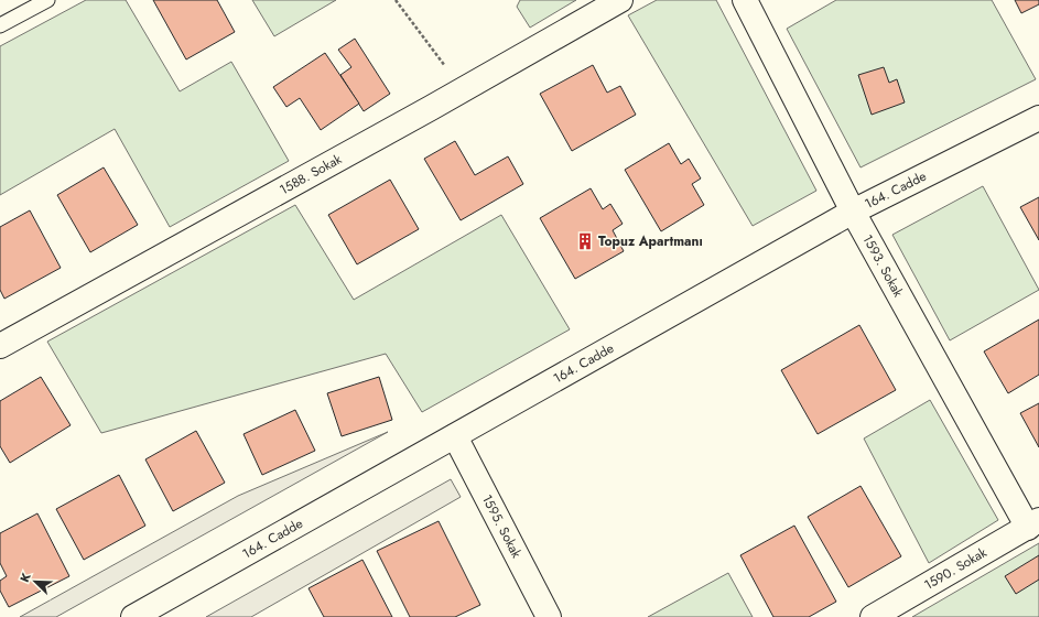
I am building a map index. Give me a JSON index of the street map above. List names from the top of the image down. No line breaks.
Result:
{"streets":{"street":["1588. Sokak","164. Cadde","1593. Sokak","1595. Sokak","1590. Sokak"]},"crossings":[["164. Cadde","1593. Sokak"],["164. Cadde","1595. Sokak"],["1593. Sokak","1590. Sokak"]],"places":{"building":["Topuz Apartmanı"]},"north":"top left"}
